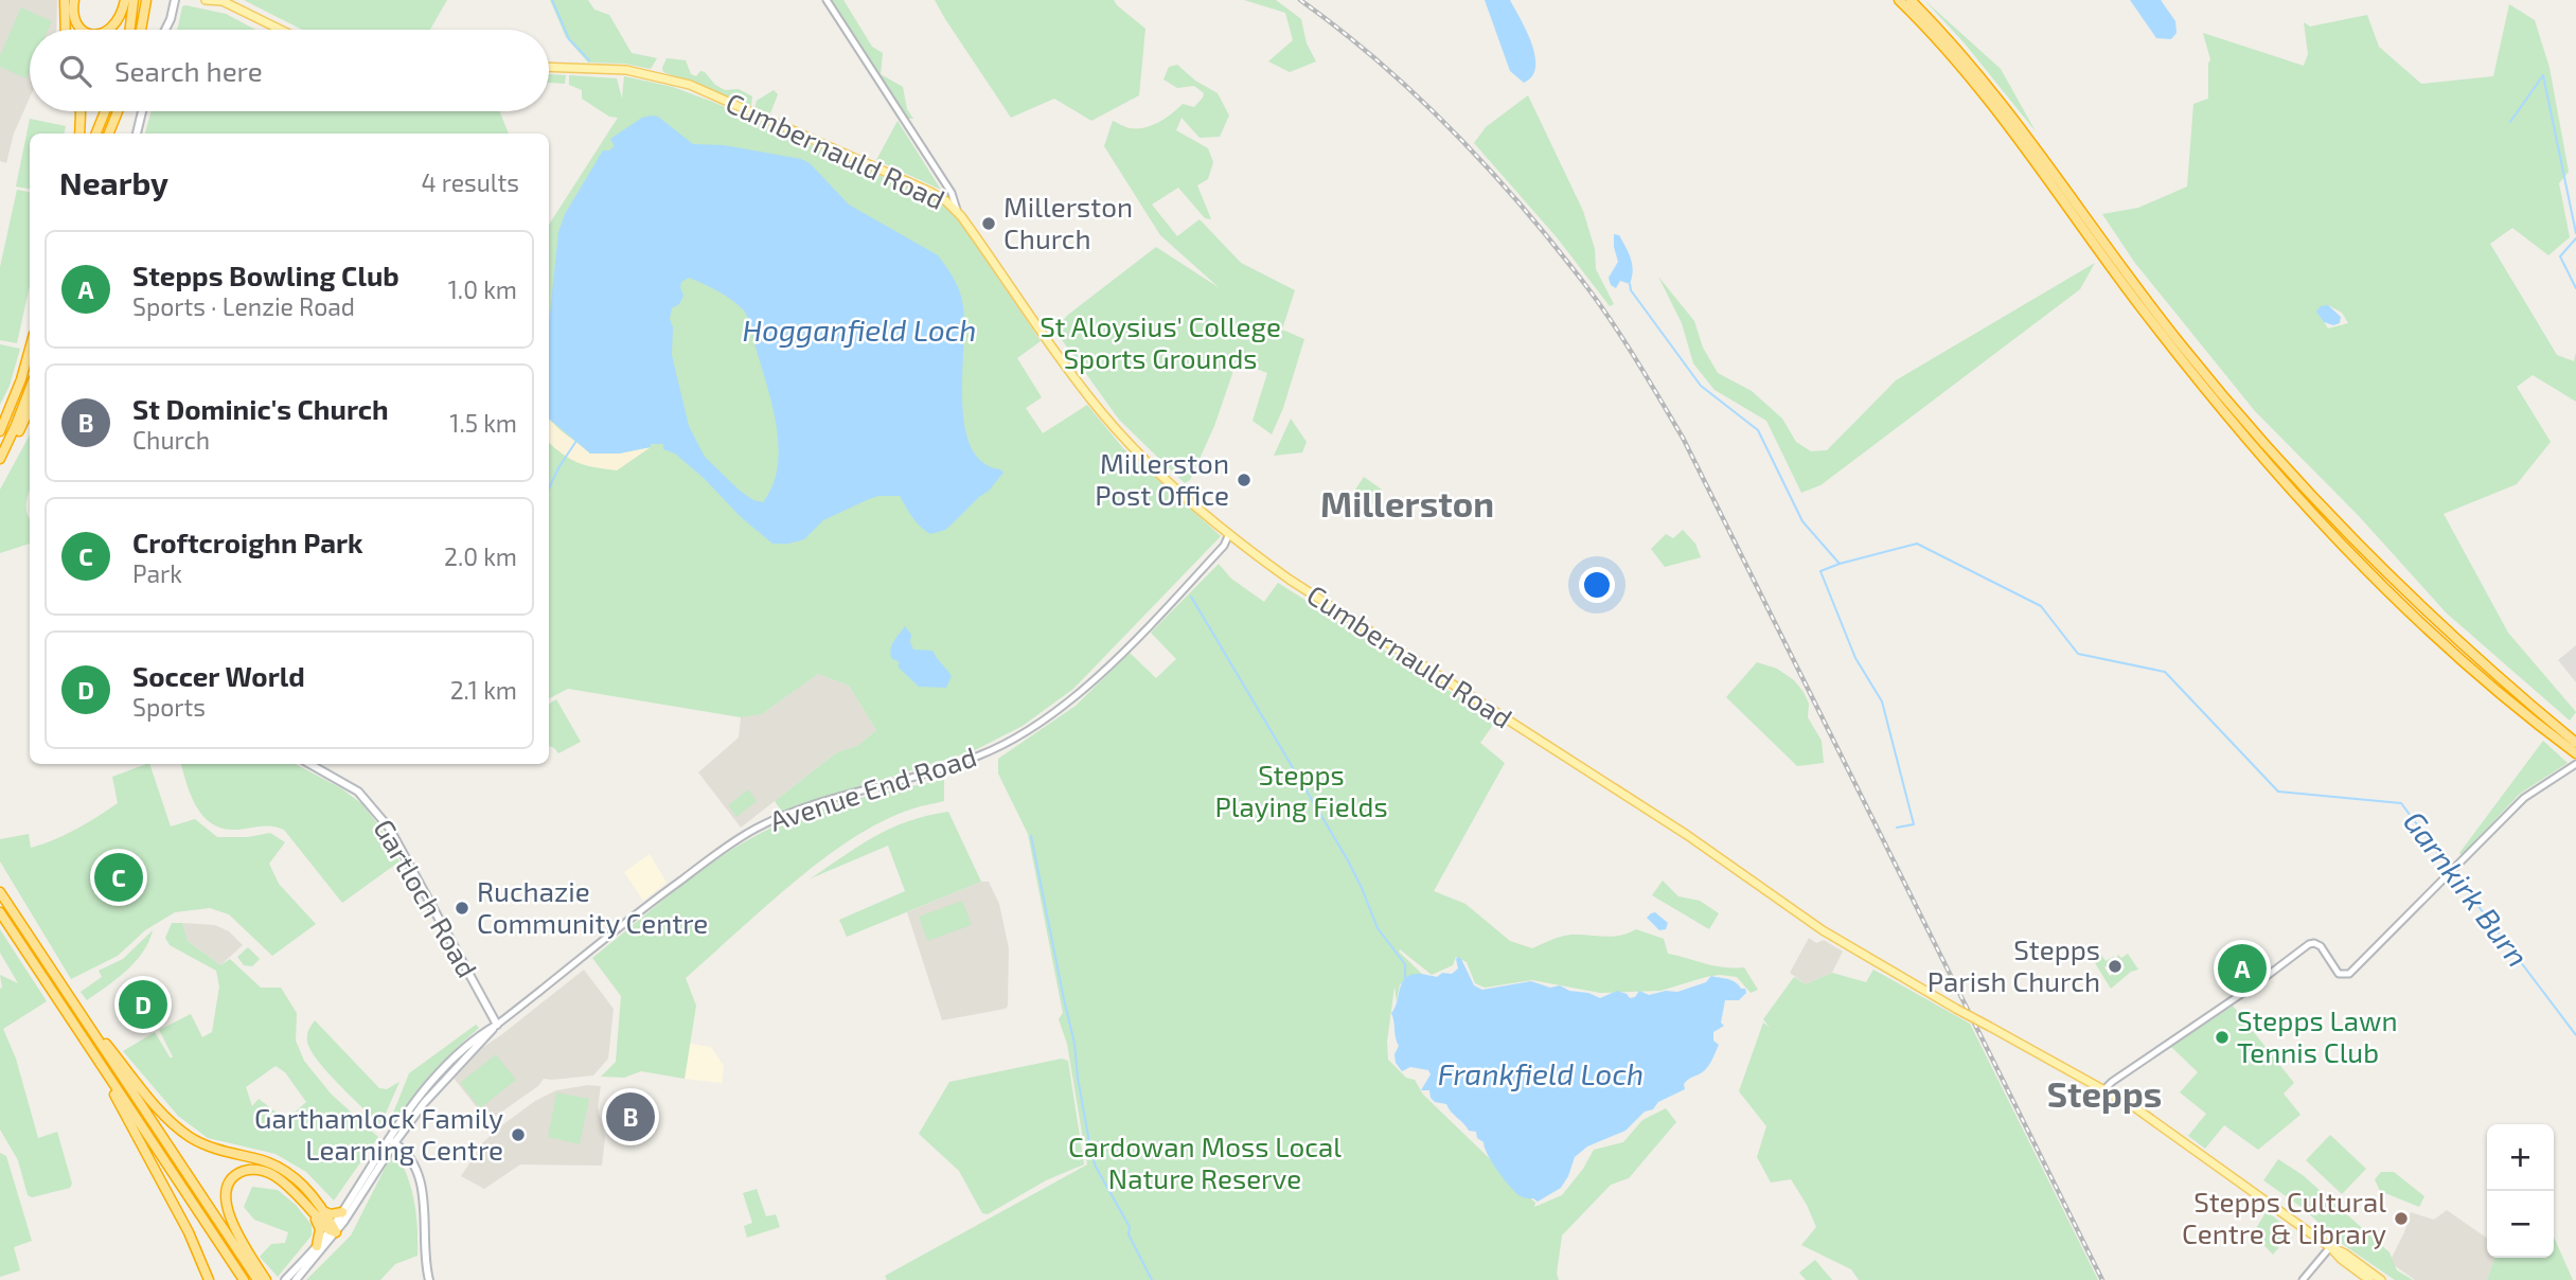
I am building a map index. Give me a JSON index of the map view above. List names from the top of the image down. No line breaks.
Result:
{"streets":{"main road":["Cumbernauld Road","Gartloch Road"],"street":["Avenue End Road"]},"crossings":[["Cumbernauld Road","Avenue End Road"],["Avenue End Road","Gartloch Road"]],"districts":["Millerston","Stepps"],"water":["Hogganfield Loch","Garnkirk Burn","Frankfield Loch"],"parks":["St Aloysius' College Sports Grounds","Stepps Playing Fields","Cardowan Moss Local Nature Reserve"],"places":["Millerston Church","Millerston Post Office","Ruchazie Community Centre","Stepps Parish Church","Stepps Lawn Tennis Club","Garthamlock Family Learning Centre","Stepps Cultural Centre & Library"],"page":{"search":"Search here","heading":["Nearby","4 results"],"list":[{"mark":"A","name":"Stepps Bowling Club","note":"Sports · Lenzie Road","value":"1.0 km"},{"mark":"B","name":"St Dominic's Church","note":"Church","value":"1.5 km"},{"mark":"C","name":"Croftcroighn Park","note":"Park","value":"2.0 km"},{"mark":"D","name":"Soccer World","note":"Sports","value":"2.1 km"}],"pins":["C","A","D","B"],"map_buttons":["+","−"]}}
